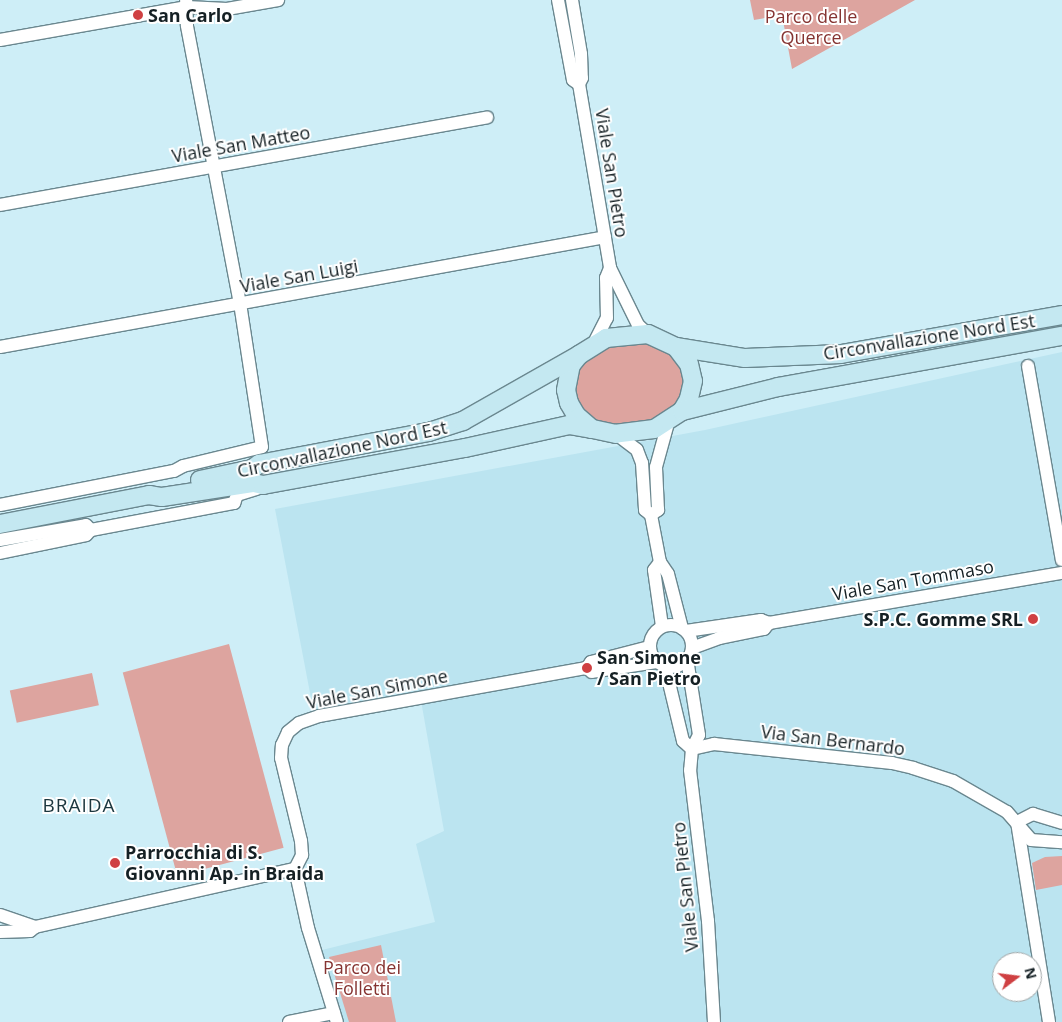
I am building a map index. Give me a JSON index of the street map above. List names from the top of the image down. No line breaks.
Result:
{"streets":{"main road":["Circonvallazione Nord Est"],"street":["Viale San Matteo","Viale San Pietro","Viale San Luigi","Viale San Tommaso","Viale San Simone","Via San Bernardo"]},"crossings":[["Viale San Pietro","Viale San Luigi"],["Viale San Pietro","Viale San Tommaso"],["Viale San Pietro","Viale San Simone"],["Viale San Pietro","Via San Bernardo"],["Viale San Tommaso","Viale San Simone"]],"districts":["BRAIDA"],"parks":["Parco delle Querce","Parco dei Folletti"],"places":["San Carlo","S.P.C. Gomme SRL","San Simone / San Pietro","Parrocchia di S. Giovanni Ap. in Braida"],"north":"right"}
